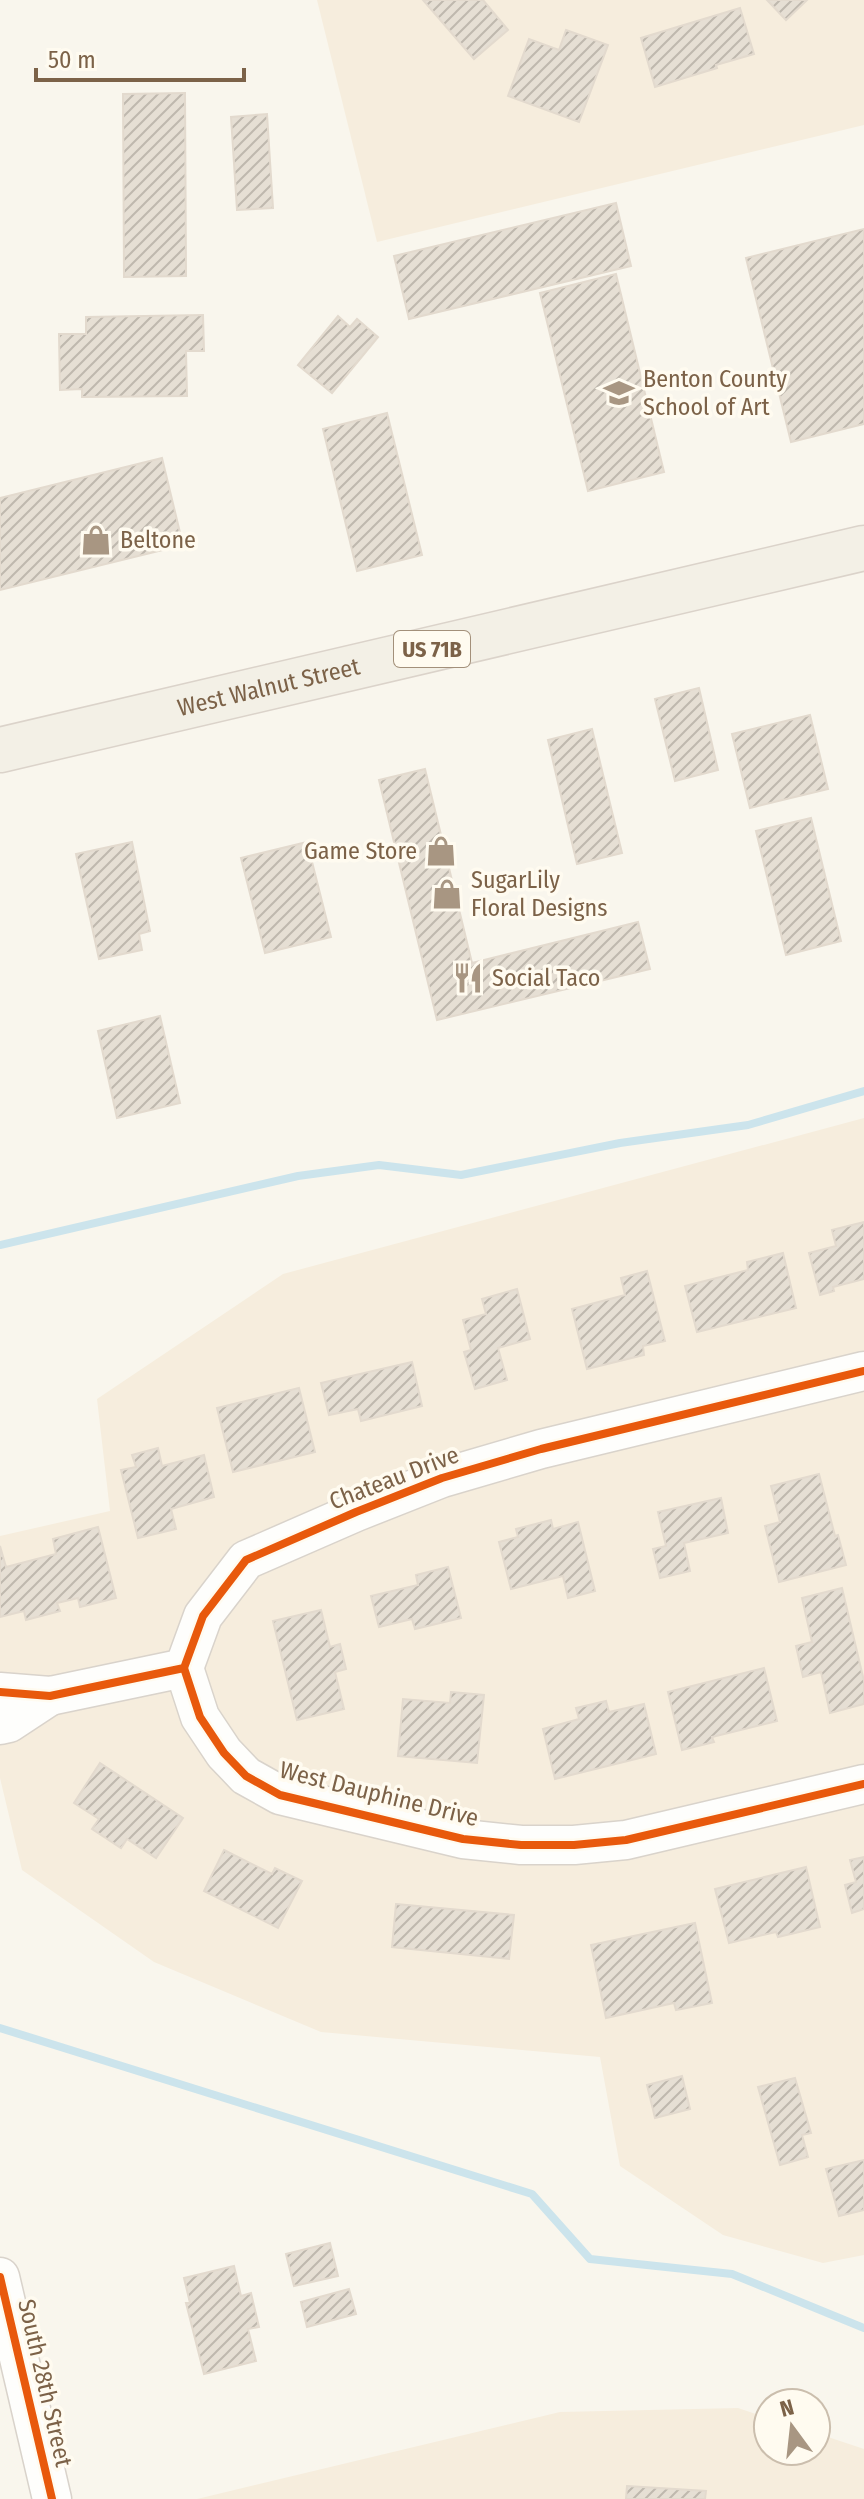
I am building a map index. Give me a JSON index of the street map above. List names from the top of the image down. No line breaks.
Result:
{"streets":{"main road":["US 71B","West Walnut Street"],"street":["Chateau Drive","West Dauphine Drive","South 28th Street"]},"crossings":[["Chateau Drive","West Dauphine Drive"]],"places":{"school or university":["Benton County School of Art"],"shop":["Beltone","Game Store","SugarLily Floral Designs"],"restaurant":["Social Taco"]},"scale_bar":"50 m","north":"top"}
